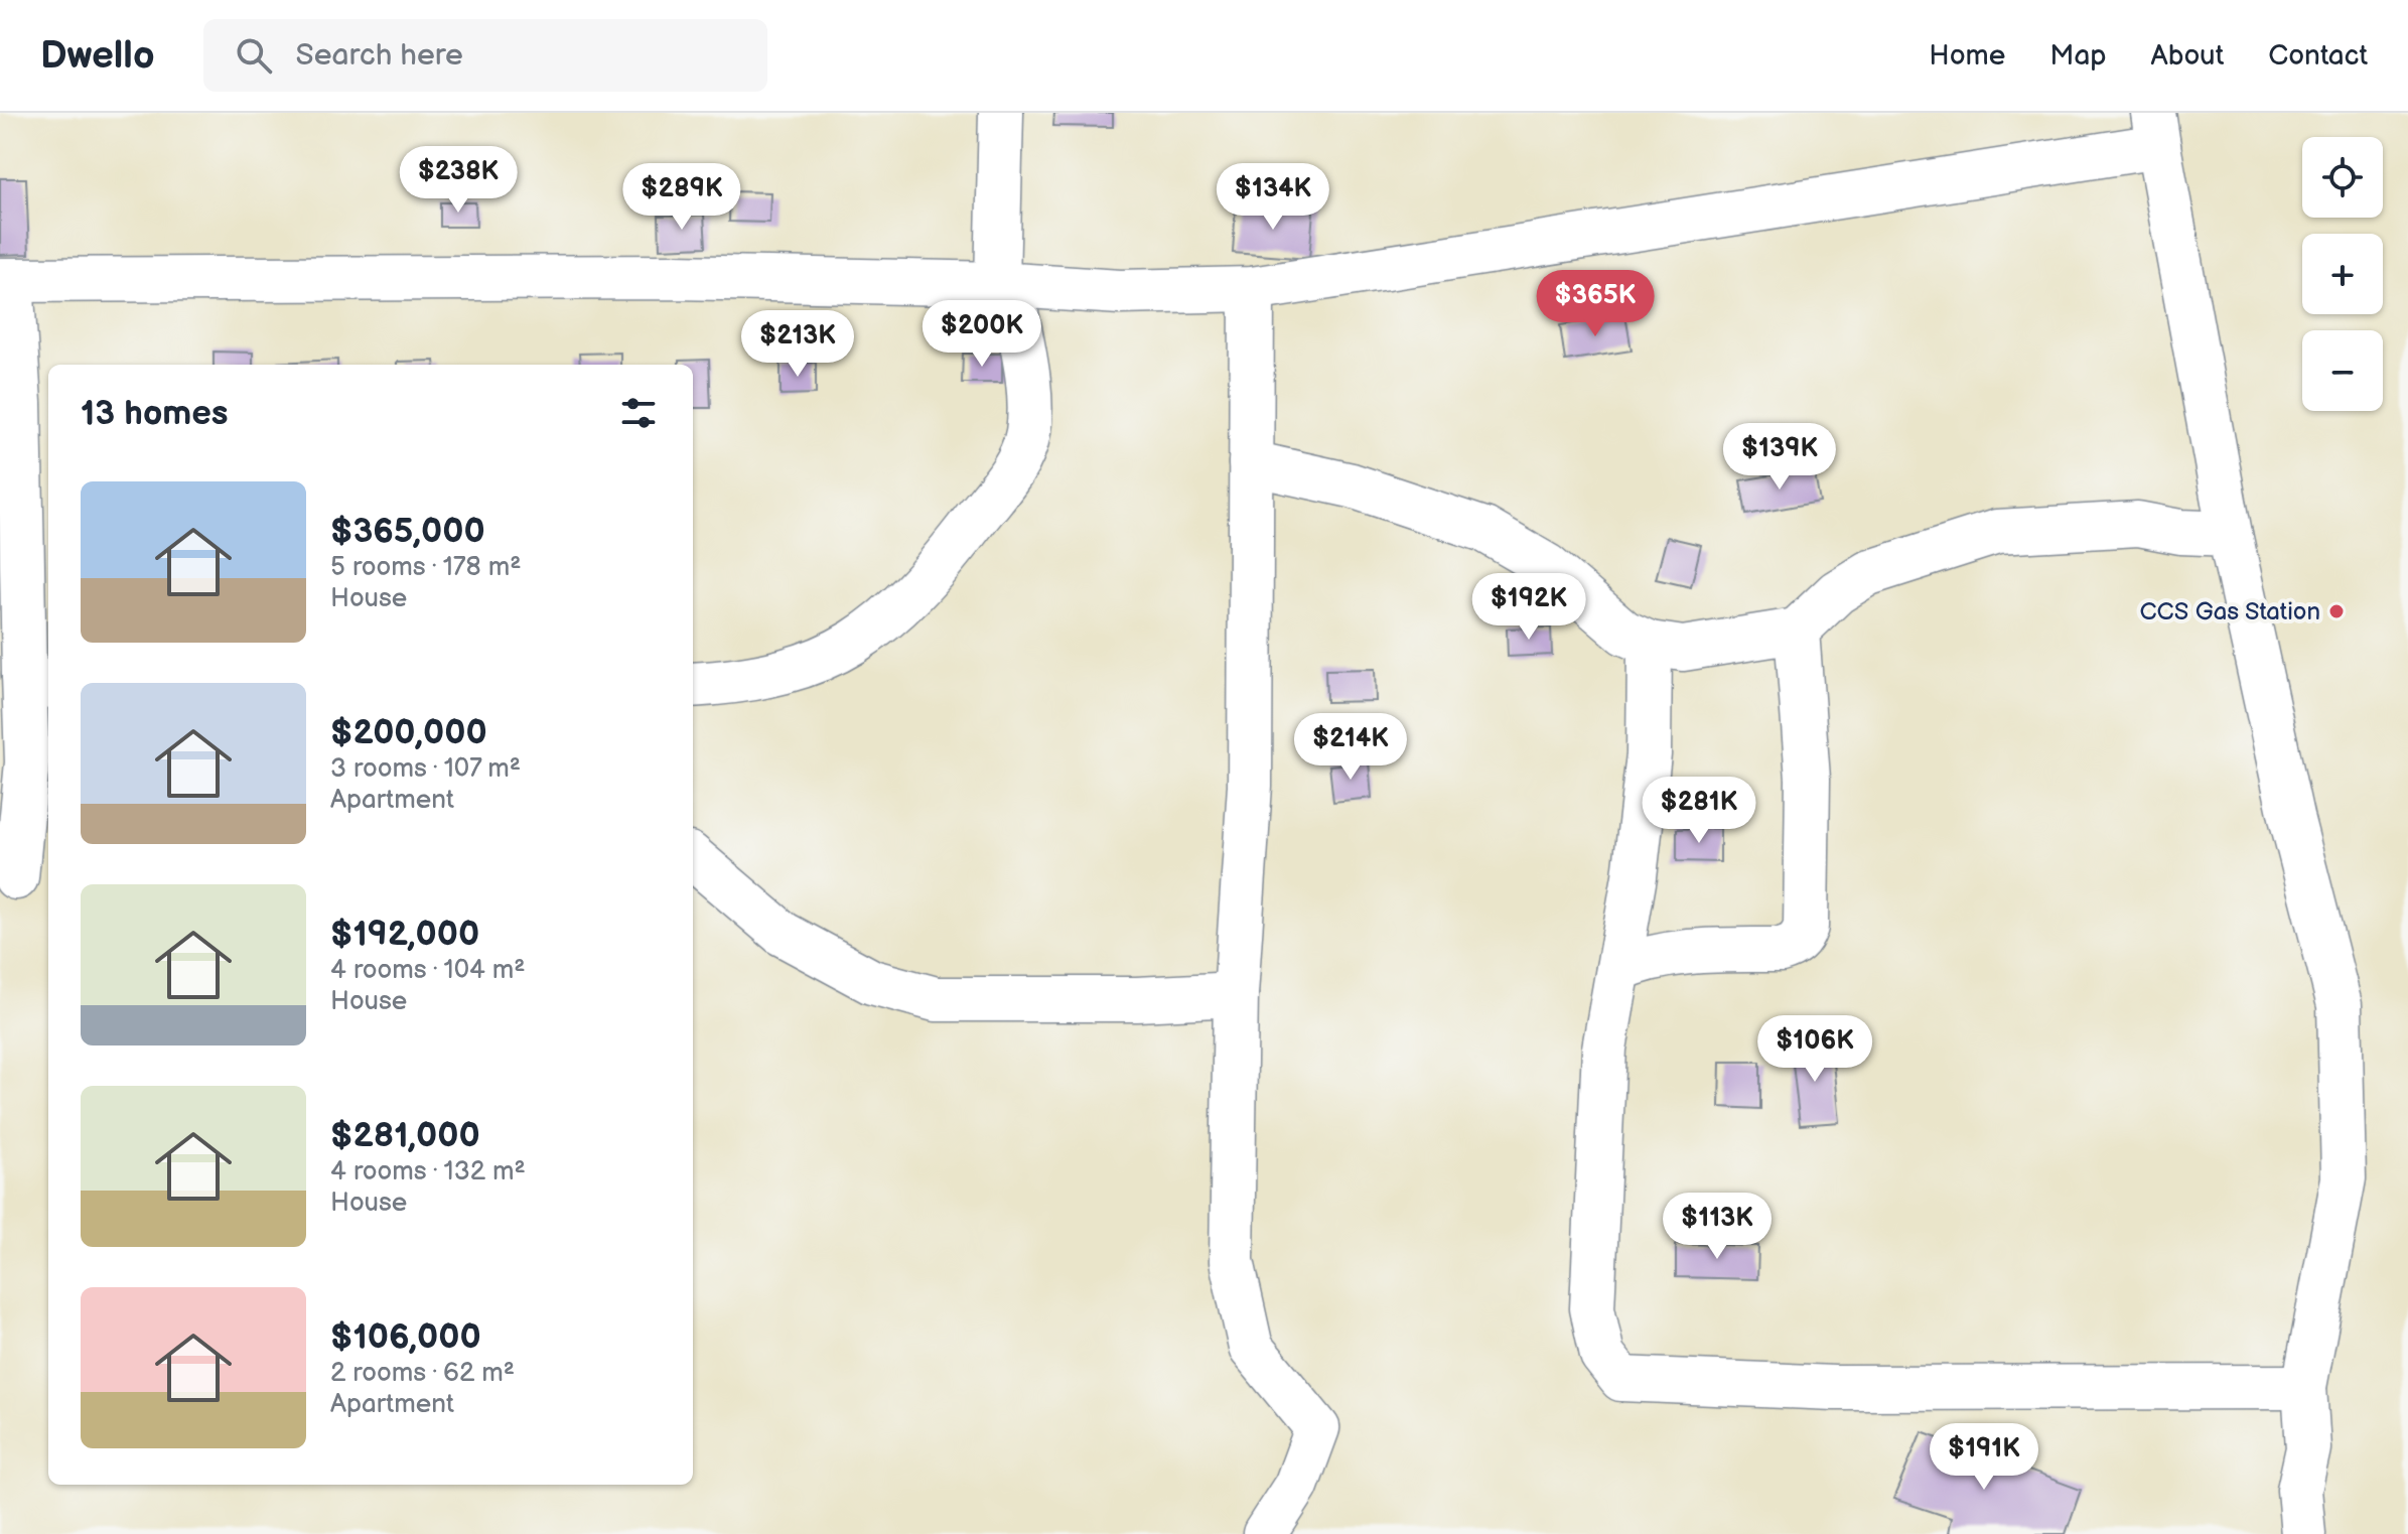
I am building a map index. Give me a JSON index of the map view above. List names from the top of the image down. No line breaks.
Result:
{"places":["CCS Gas Station"],"page":{"header":"Dwello","search":"Search here","nav":["Home","Map","About","Contact"],"map_buttons":["+","−"],"price":["$238K","$289K","$134K","$365K","$200K","$213K","$139K","$192K","$214K","$281K","$106K","$113K","$191K"],"heading":"13 homes","list":[{"name":"$365,000","note":"5 rooms · 178 m² · House"},{"name":"$200,000","note":"3 rooms · 107 m² · Apartment"},{"name":"$192,000","note":"4 rooms · 104 m² · House"},{"name":"$281,000","note":"4 rooms · 132 m² · House"},{"name":"$106,000","note":"2 rooms · 62 m² · Apartment"}]}}
